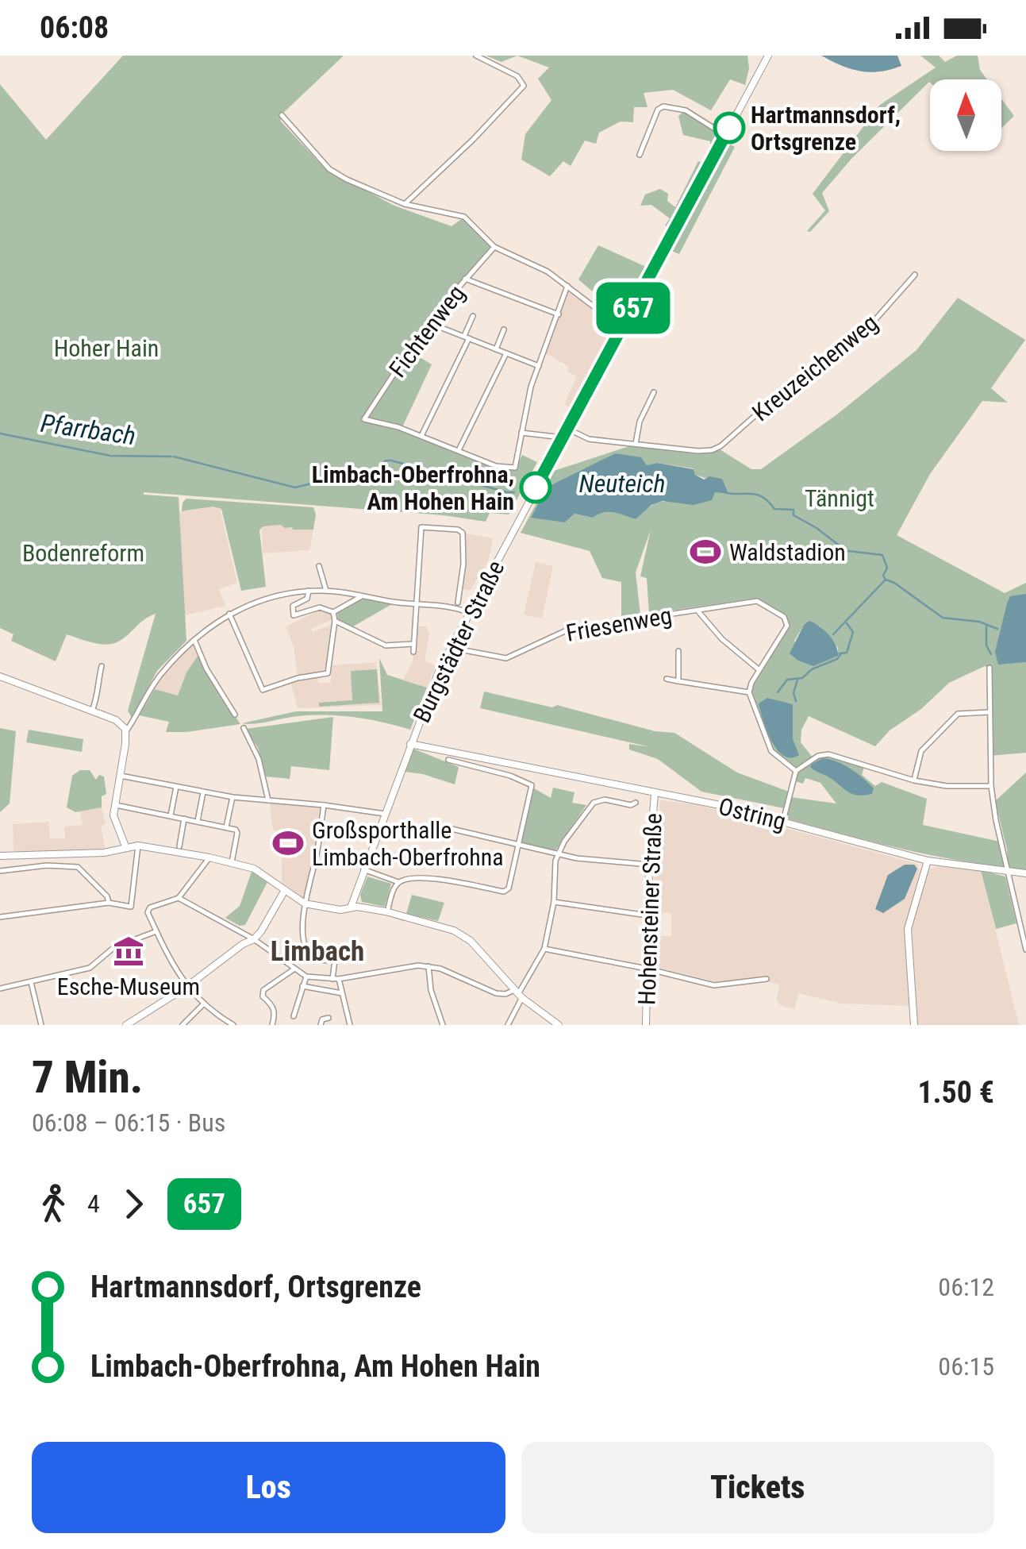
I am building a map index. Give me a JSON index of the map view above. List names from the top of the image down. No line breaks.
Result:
{"streets":{"main road":["Burgstädter Straße","Ostring","Hohensteiner Straße"],"street":["Fichtenweg","Kreuzeichenweg","Friesenweg"]},"crossings":[["Friesenweg","Burgstädter Straße"],["Burgstädter Straße","Ostring"],["Ostring","Hohensteiner Straße"]],"districts":["Limbach"],"water":["Pfarrbach","Neuteich"],"parks":["Hoher Hain","Tännigt","Bodenreform"],"places":{"other":["Hartmannsdorf, Ortsgrenze","Limbach-Oberfrohna, Am Hohen Hain"],"sports":["Waldstadion","Großsporthalle Limbach-Oberfrohna"],"museum":["Esche-Museum"]},"lines":["bus line 657"],"north":"top","page":{"status":"06:08","on_map":"657","heading":["7 Min.","06:08 – 06:15 · Bus","1.50 €"],"legs":["4","657"],"list":[{"name":"Hartmannsdorf, Ortsgrenze","value":"06:12"},{"name":"Limbach-Oberfrohna, Am Hohen Hain","value":"06:15"}],"buttons":["Los","Tickets"]}}
